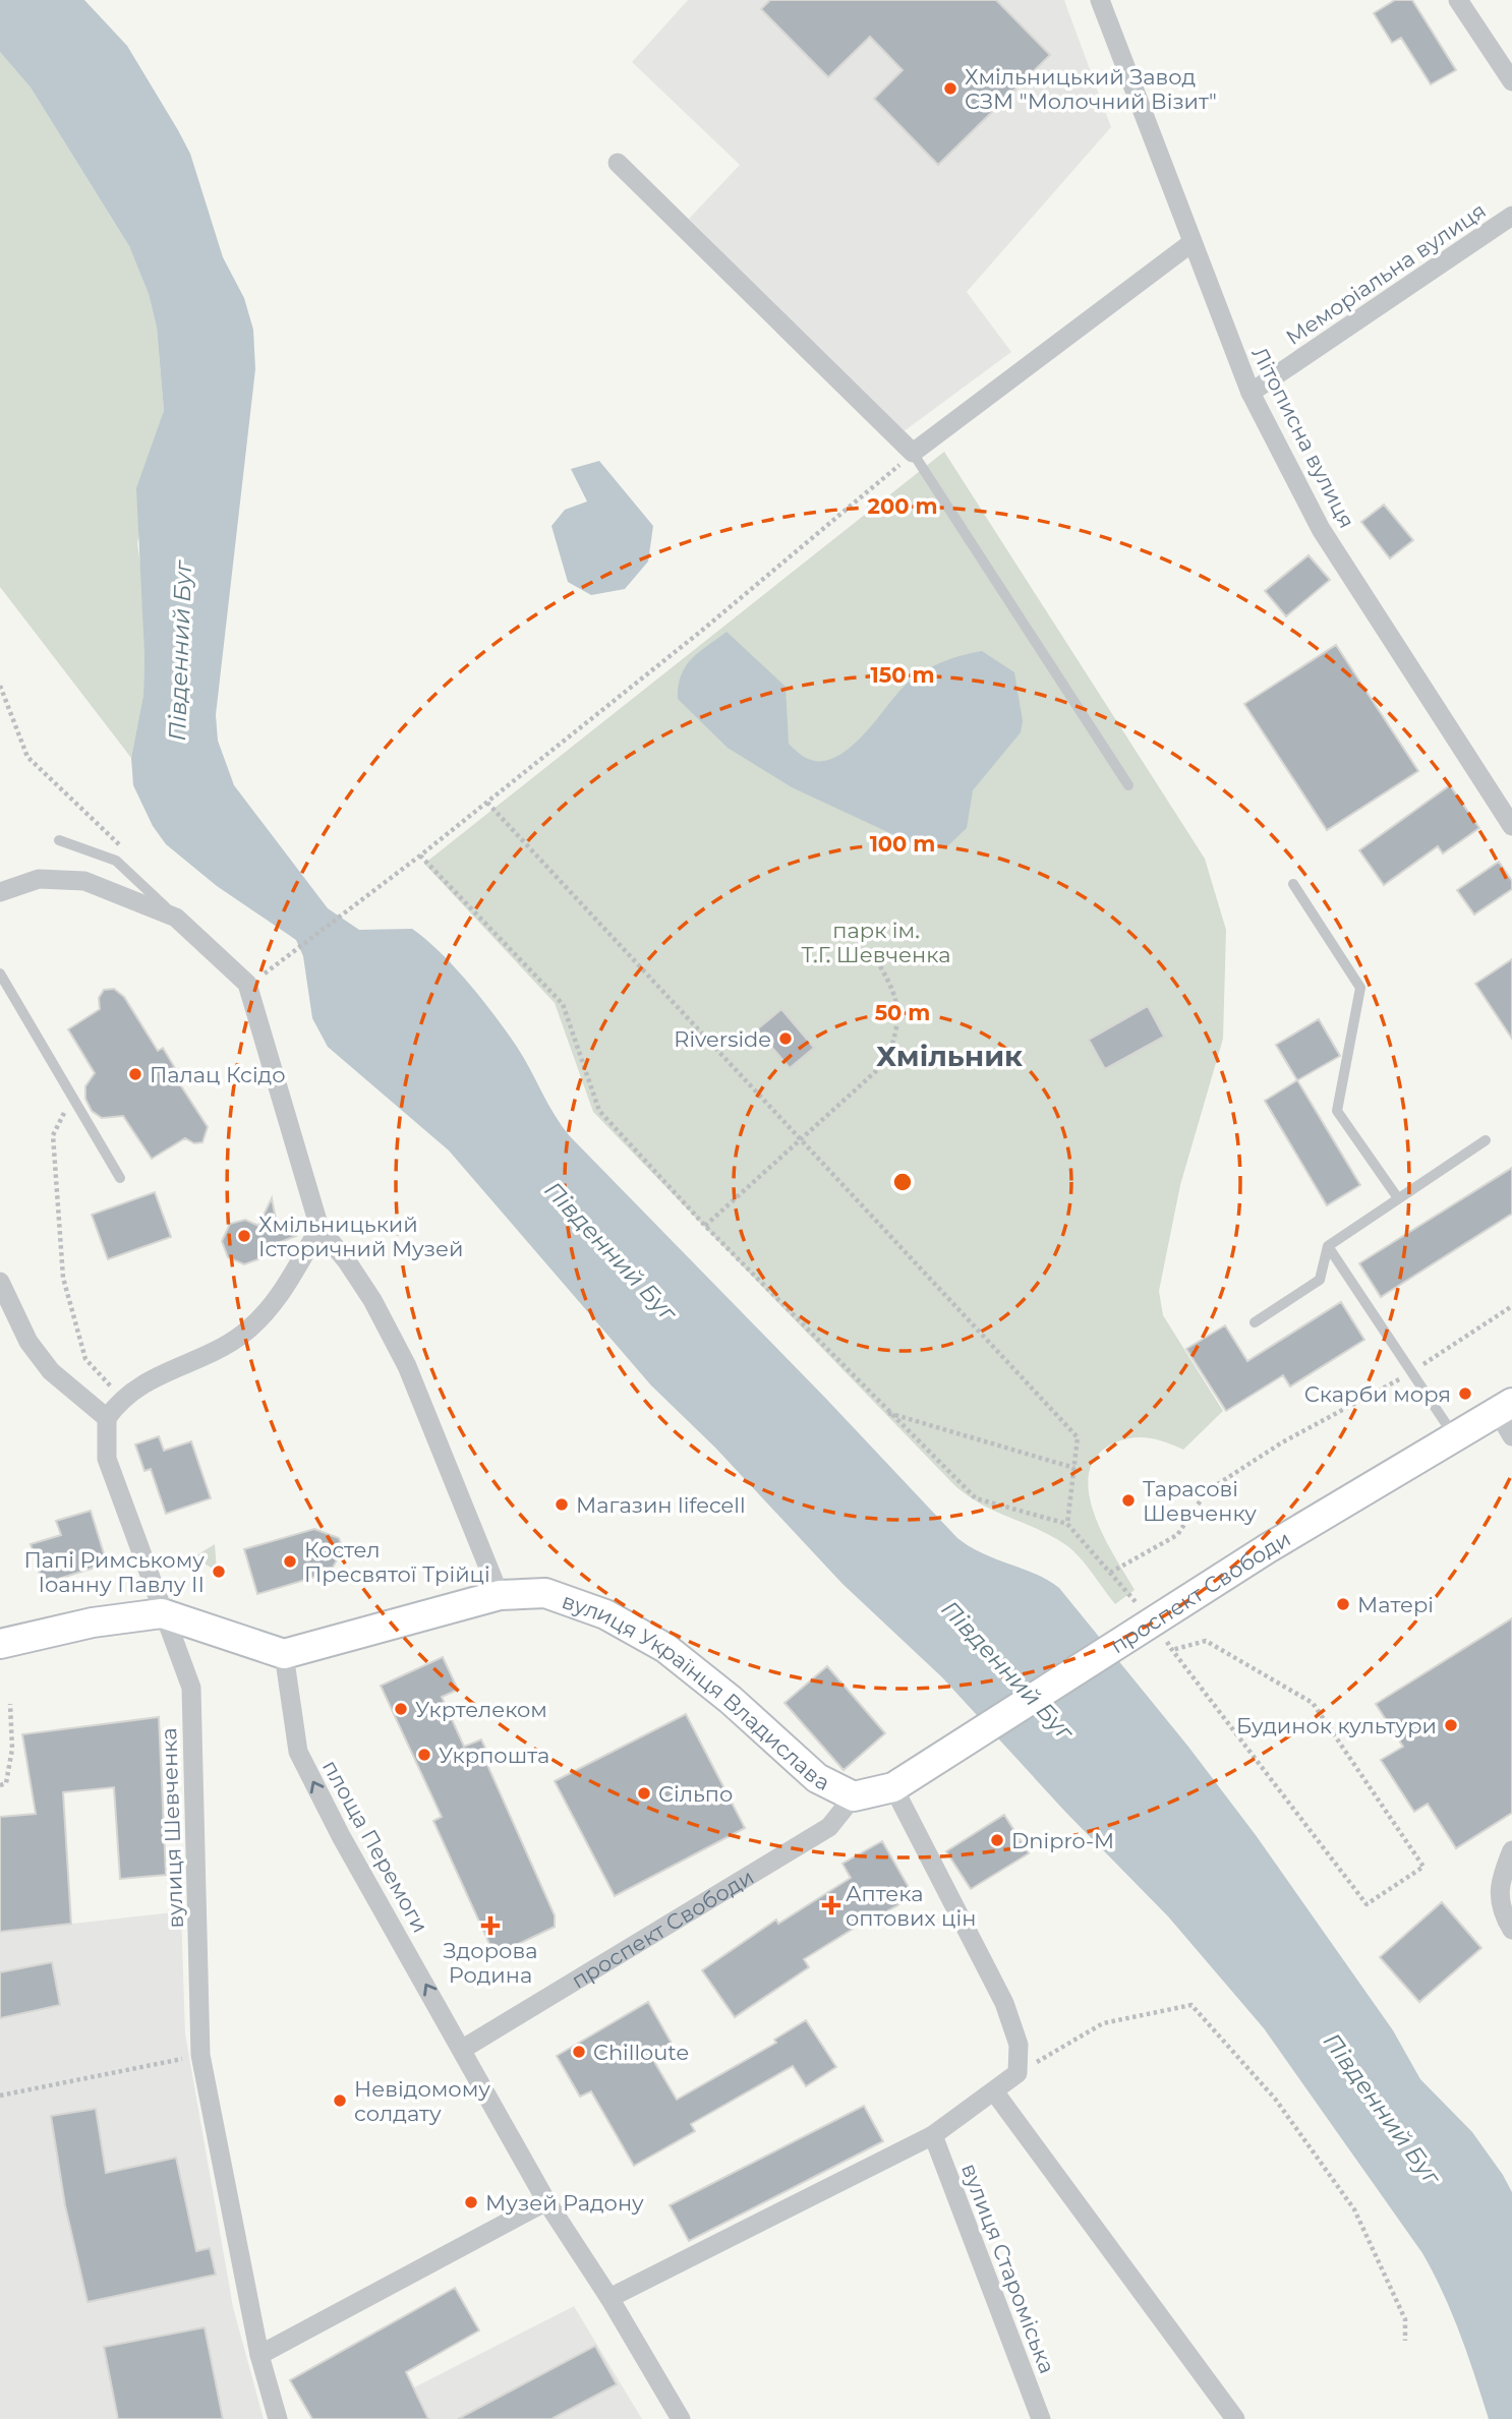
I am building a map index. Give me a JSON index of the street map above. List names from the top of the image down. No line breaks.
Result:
{"streets":{"main road":["проспект Свободи","вулиця Українця Владислава"],"street":["Меморіальна вулиця","Літописна вулиця","вулиця Шевченка","площа Перемоги","вулиця Староміська"]},"crossings":[["Меморіальна вулиця","Літописна вулиця"],["проспект Свободи","вулиця Українця Владислава"],["проспект Свободи","площа Перемоги"],["вулиця Українця Владислава","площа Перемоги"]],"one_way":["площа Перемоги"],"districts":["Хмільник"],"water":["Південний Буг"],"parks":["парк ім. Т.Г. Шевченка"],"places":{"other":["Хмільницький Завод СЗМ \"Молочний Візит\"","Riverside","Палац Ксідо","Хмільницький Історичний Музей","Скарби моря","Тарасові Шевченку","Магазин lifecell","Костел Пресвятої Трійці","Папі Римському Іоанну Павлу ІІ","Матері","Укртелеком","Будинок культури","Укрпошта","Сільпо","Dnipro-M","Chilloute","Невідомому солдату","Музей Радону"],"health":["Аптека оптових цін","Здорова Родина"]},"rings":["200 m","150 m","100 m","50 m"]}
